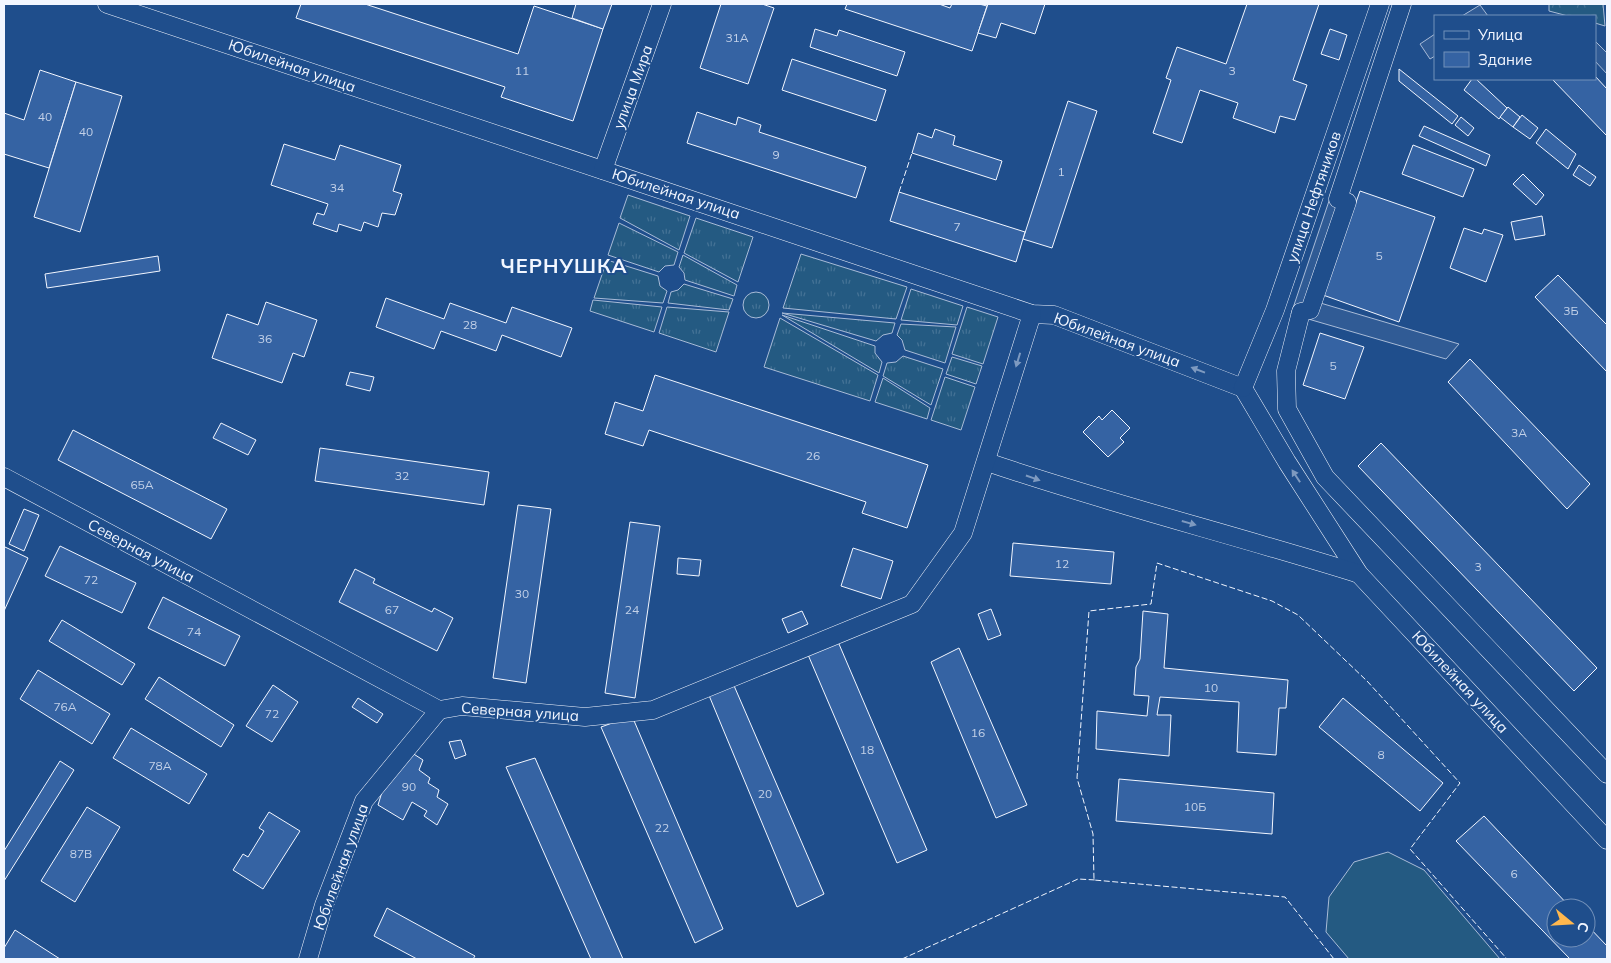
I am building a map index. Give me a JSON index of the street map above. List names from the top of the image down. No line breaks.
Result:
{"streets":{"street":["Юбилейная улица","улица Мира","улица Нефтяников","Северная улица"]},"crossings":[["Юбилейная улица","улица Мира"],["Юбилейная улица","улица Нефтяников"],["Юбилейная улица","Северная улица"]],"districts":["ЧЕРНУШКА"],"house_numbers":["31А","11","3","40","40","9","1","34","7","5","3Б","28","36","5","3А","26","32","65А","12","3","72","30","67","24","74","10","76А","72","16","18","8","78А","90","20","10Б","22","87В","6"],"legend":["Улица","Здание"],"north":"right"}
